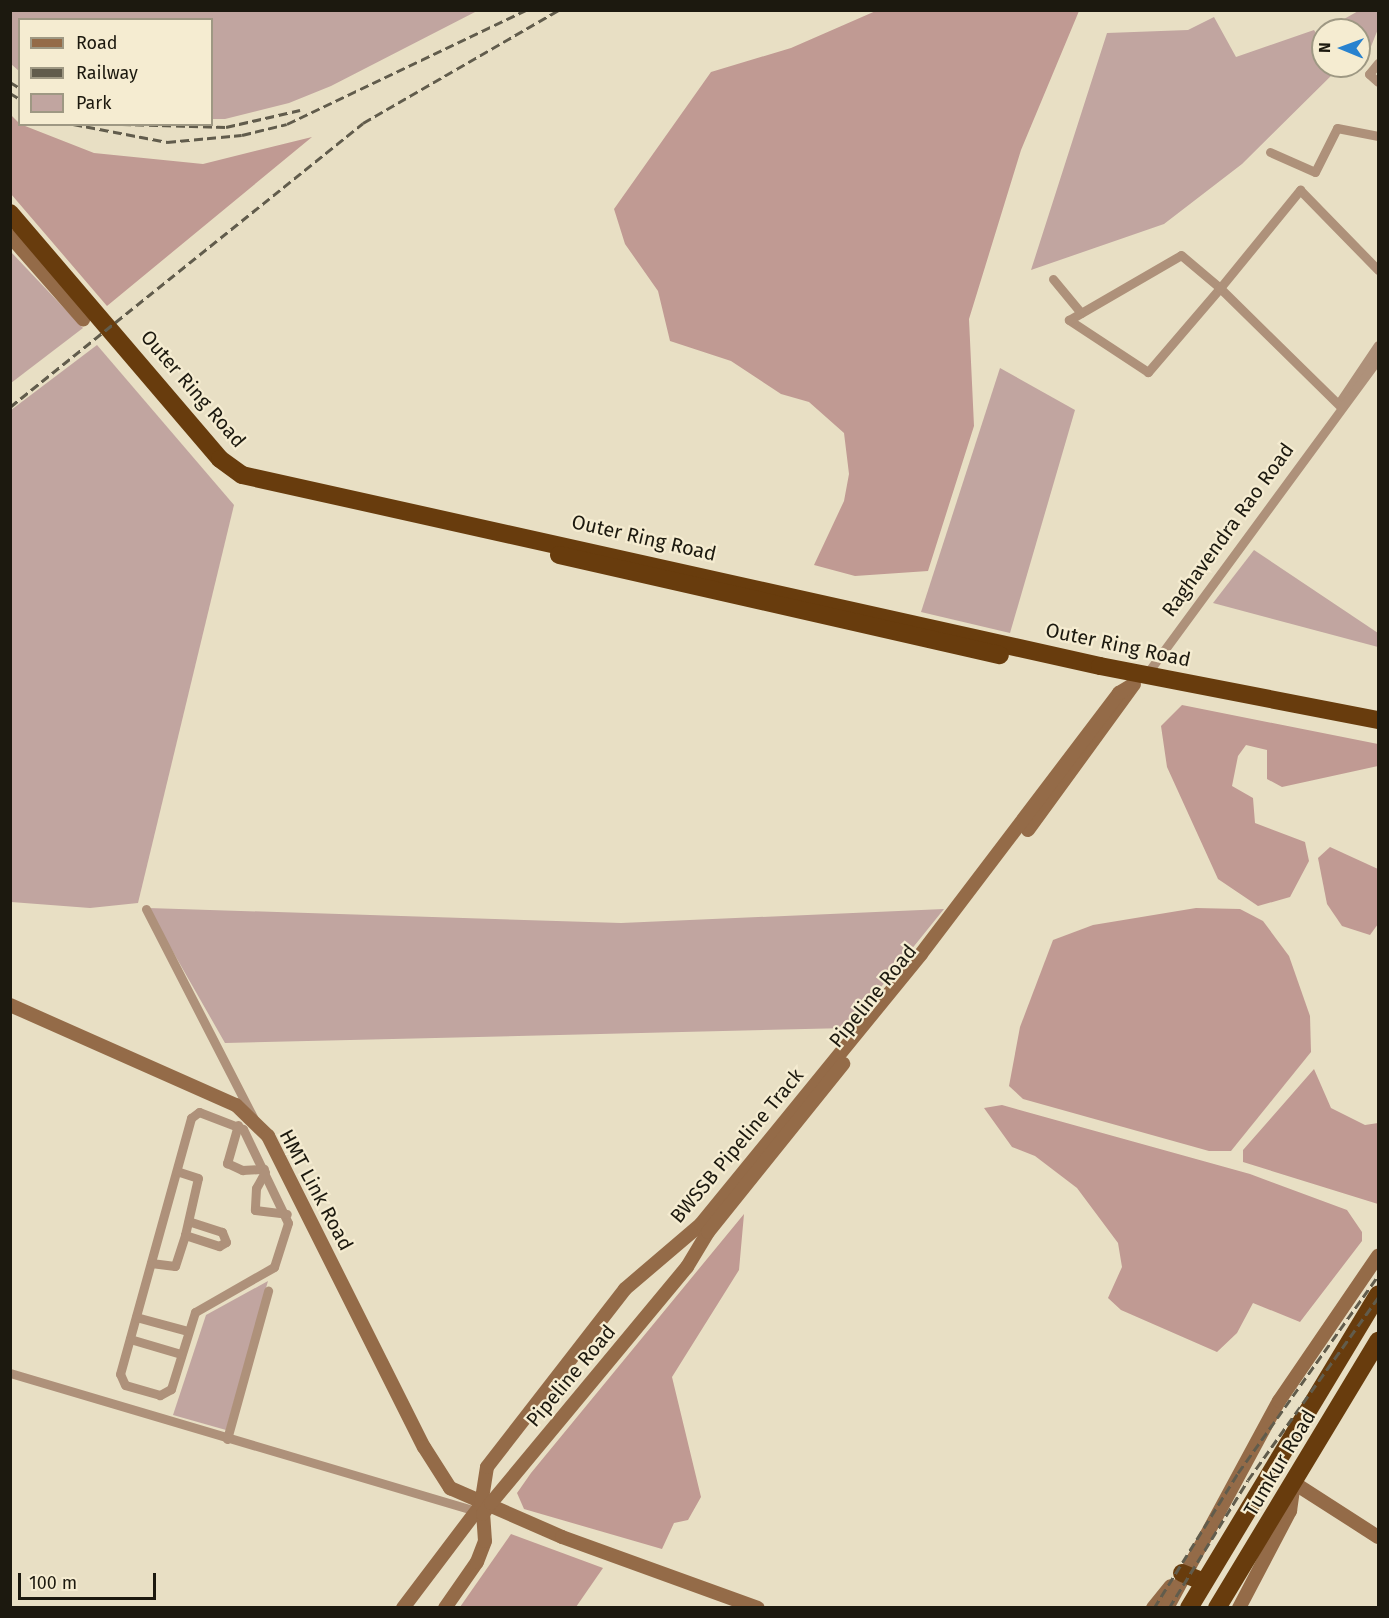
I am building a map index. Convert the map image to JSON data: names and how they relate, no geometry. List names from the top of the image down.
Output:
{
  "streets": {
    "highway": ["Outer Ring Road", "Tumkur Road"],
    "main road": ["Pipeline Road", "BWSSB Pipeline Track", "HMT Link Road"],
    "street": ["Raghavendra Rao Road"]
  },
  "crossings": [
    ["Outer Ring Road", "Raghavendra Rao Road"],
    ["Outer Ring Road", "Pipeline Road"],
    ["Raghavendra Rao Road", "Pipeline Road"],
    ["Pipeline Road", "BWSSB Pipeline Track"],
    ["Pipeline Road", "HMT Link Road"],
    ["BWSSB Pipeline Track", "HMT Link Road"]
  ],
  "legend": ["Road", "Railway", "Park"],
  "scale_bar": "100 m",
  "north": "left"
}
